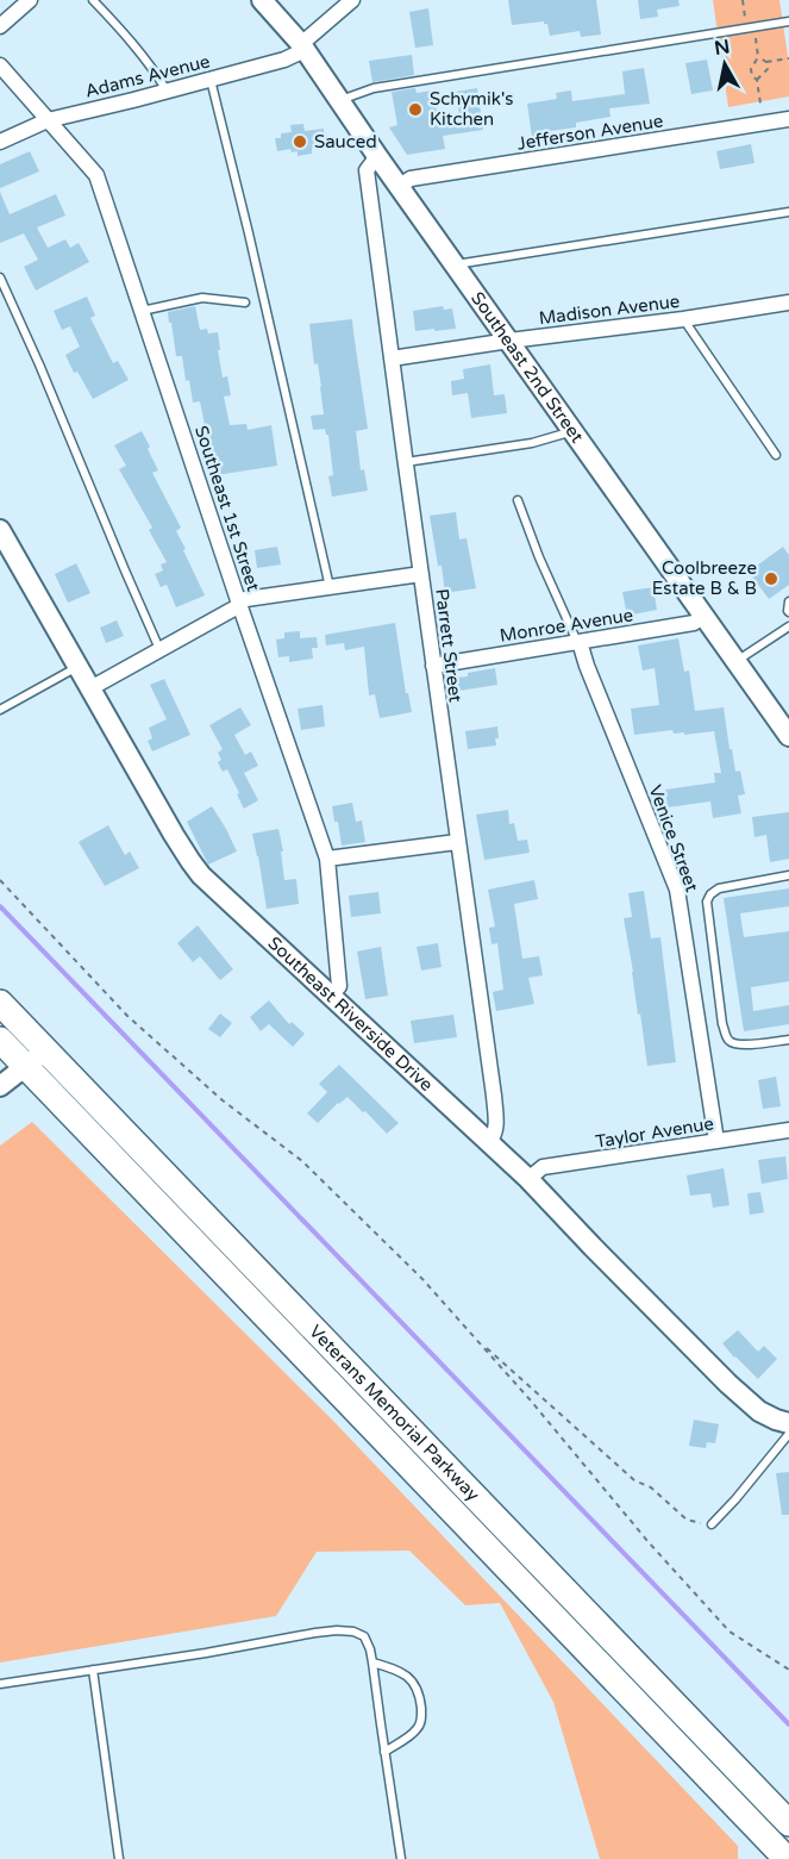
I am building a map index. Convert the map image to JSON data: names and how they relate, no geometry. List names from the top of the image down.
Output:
{
  "streets": {
    "highway": ["Veterans Memorial Parkway"],
    "street": [
      "Adams Avenue",
      "Jefferson Avenue",
      "Madison Avenue",
      "Southeast 2nd Street",
      "Southeast 1st Street",
      "Monroe Avenue",
      "Parrett Street",
      "Venice Street",
      "Southeast Riverside Drive",
      "Taylor Avenue"
    ]
  },
  "crossings": [
    ["Adams Avenue", "Southeast 2nd Street"],
    ["Adams Avenue", "Southeast 1st Street"],
    ["Jefferson Avenue", "Southeast 2nd Street"],
    ["Madison Avenue", "Southeast 2nd Street"],
    ["Madison Avenue", "Parrett Street"],
    ["Southeast 2nd Street", "Monroe Avenue"],
    ["Southeast 2nd Street", "Parrett Street"],
    ["Southeast 1st Street", "Southeast Riverside Drive"],
    ["Monroe Avenue", "Parrett Street"],
    ["Monroe Avenue", "Venice Street"],
    ["Parrett Street", "Southeast Riverside Drive"],
    ["Venice Street", "Taylor Avenue"],
    ["Southeast Riverside Drive", "Taylor Avenue"]
  ],
  "places": ["Schymik's Kitchen", "Sauced", "Coolbreeze Estate B & B"],
  "north": "top"
}
